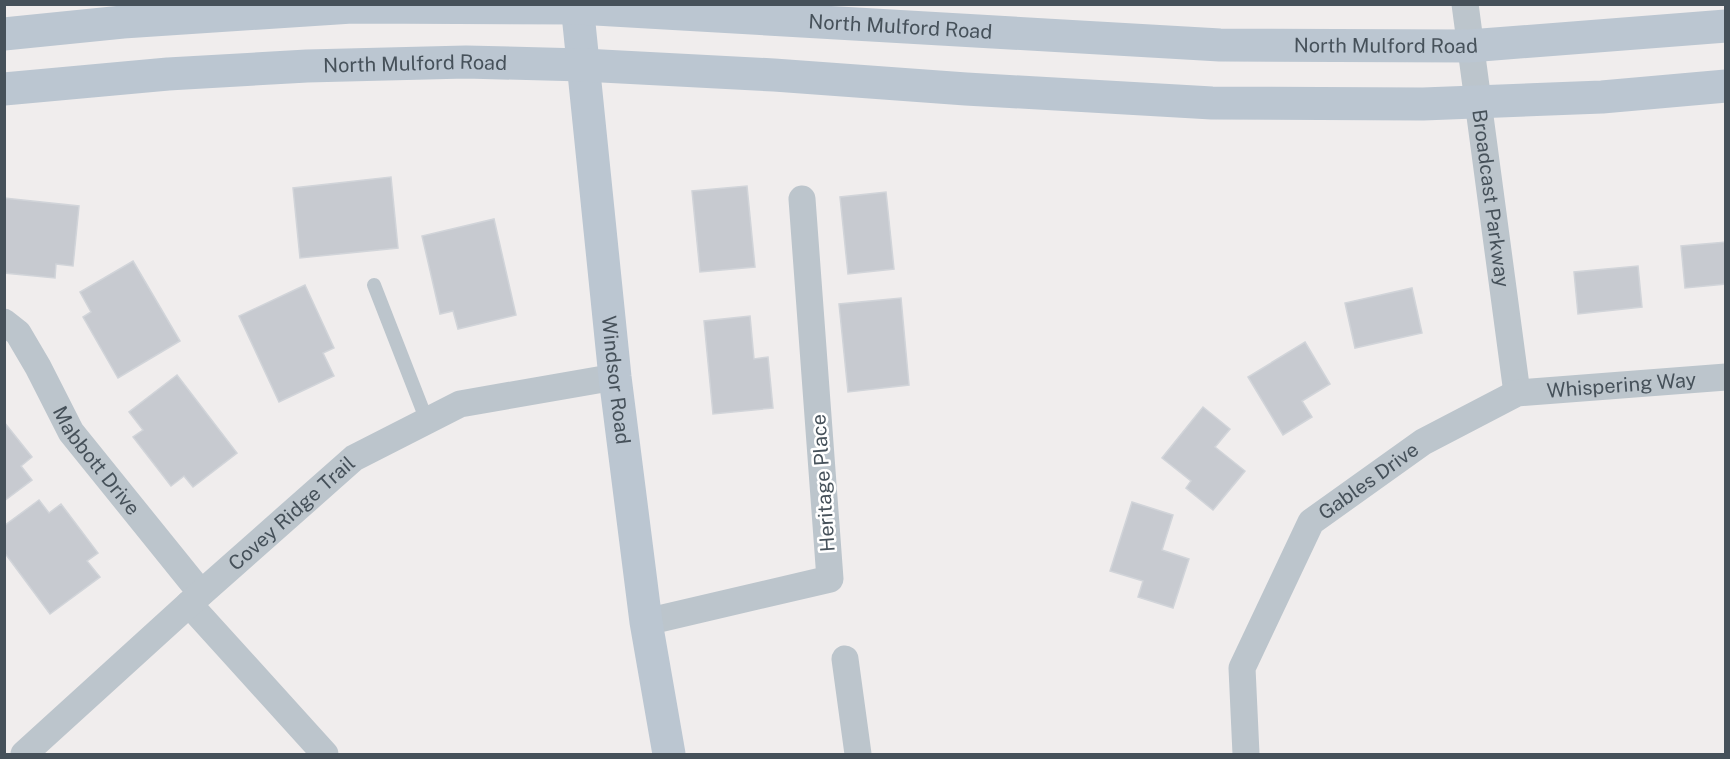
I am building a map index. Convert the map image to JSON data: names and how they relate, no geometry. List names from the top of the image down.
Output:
{
  "streets": {
    "street": [
      "North Mulford Road",
      "Broadcast Parkway",
      "Windsor Road",
      "Whispering Way",
      "Mabbott Drive",
      "Gables Drive",
      "Heritage Place",
      "Covey Ridge Trail"
    ]
  },
  "crossings": [
    ["North Mulford Road", "Broadcast Parkway"],
    ["North Mulford Road", "Windsor Road"],
    ["Broadcast Parkway", "Whispering Way"],
    ["Broadcast Parkway", "Gables Drive"],
    ["Windsor Road", "Heritage Place"],
    ["Windsor Road", "Covey Ridge Trail"],
    ["Whispering Way", "Gables Drive"],
    ["Mabbott Drive", "Covey Ridge Trail"]
  ]
}
